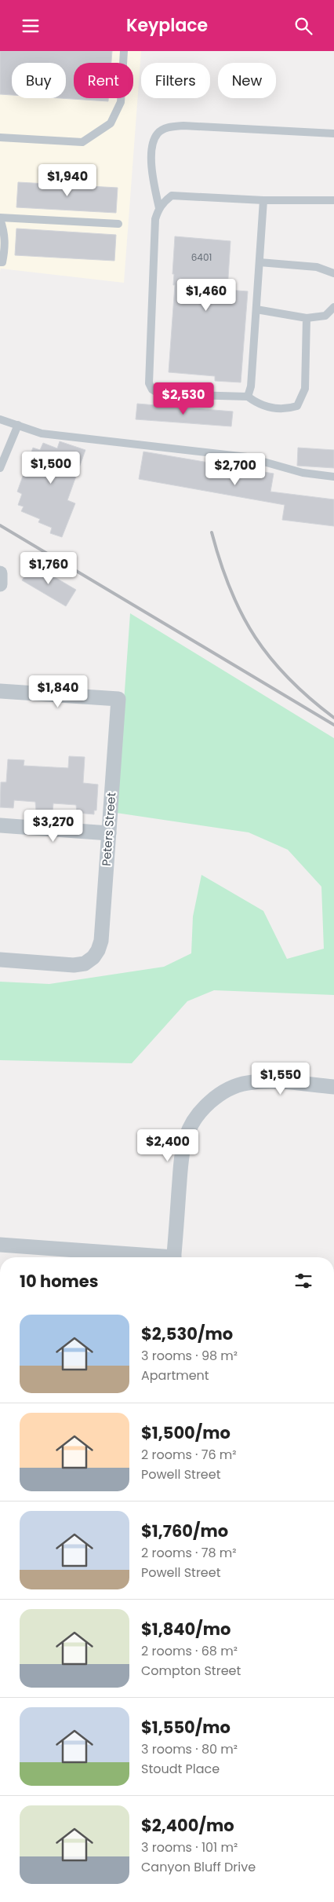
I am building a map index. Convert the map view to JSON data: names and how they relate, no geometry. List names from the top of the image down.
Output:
{
  "streets": {
    "street": ["Peters Street"]
  },
  "house_numbers": ["6401"],
  "page": {
    "header": "Keyplace",
    "chip": [
      "Buy",
      "Rent",
      "Filters",
      "New"
    ],
    "price": [
      "$1,940",
      "$1,460",
      "$2,530",
      "$1,500",
      "$2,700",
      "$1,760",
      "$1,840",
      "$3,270",
      "$1,550",
      "$2,400"
    ],
    "heading": "10 homes",
    "list": [
      {
        "name": "$2,530/mo",
        "note": "3 rooms · 98 m² · Apartment"
      },
      {
        "name": "$1,500/mo",
        "note": "2 rooms · 76 m² · Powell Street"
      },
      {
        "name": "$1,760/mo",
        "note": "2 rooms · 78 m² · Powell Street"
      },
      {
        "name": "$1,840/mo",
        "note": "2 rooms · 68 m² · Compton Street"
      },
      {
        "name": "$1,550/mo",
        "note": "3 rooms · 80 m² · Stoudt Place"
      },
      {
        "name": "$2,400/mo",
        "note": "3 rooms · 101 m² · Canyon Bluff Drive"
      }
    ]
  }
}
